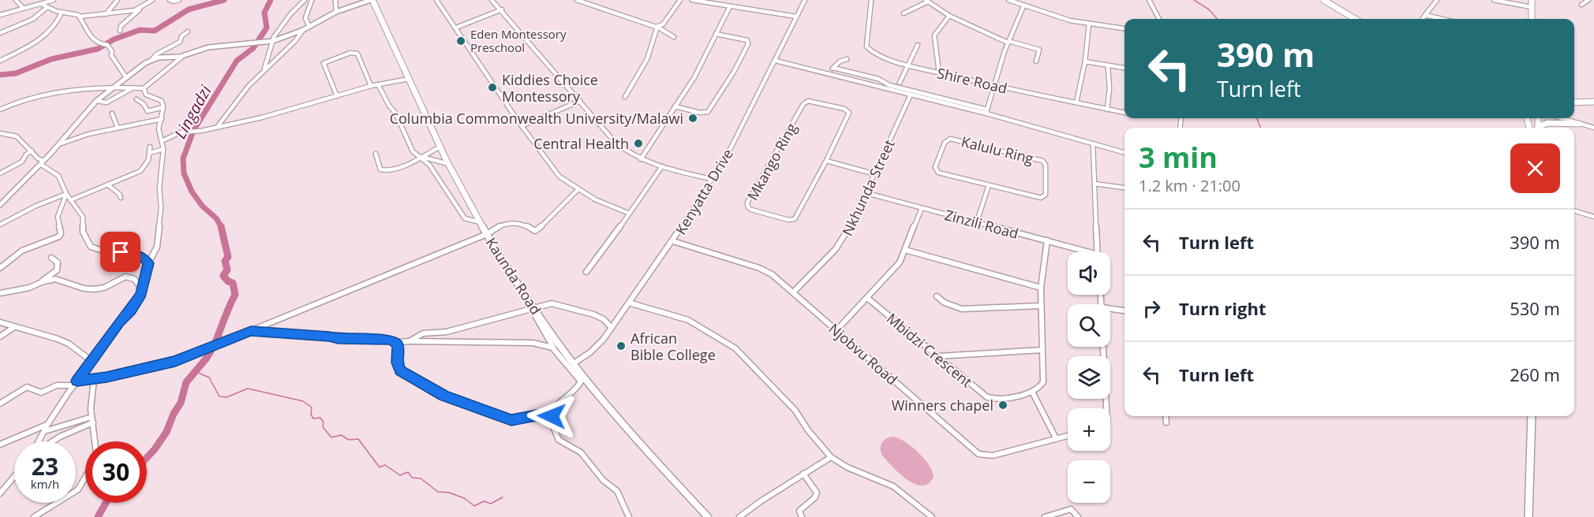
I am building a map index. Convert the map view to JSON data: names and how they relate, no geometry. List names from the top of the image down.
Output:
{
  "streets": {
    "main road": ["Kaunda Road"],
    "street": [
      "Shire Road",
      "Kalulu Ring",
      "Mkango Ring",
      "Nkhunda Street",
      "Kenyatta Drive",
      "Zinzili Road",
      "Mbidzi Crescent",
      "Njobvu Road"
    ]
  },
  "crossings": [
    ["Nkhunda Street", "Zinzili Road"],
    ["Nkhunda Street", "Njobvu Road"],
    ["Kenyatta Drive", "Kaunda Road"],
    ["Kenyatta Drive", "Njobvu Road"]
  ],
  "water": ["Lingadzi"],
  "places": [
    "Eden Montessory Preschool",
    "Kiddies Choice Montessory",
    "Columbia Commonwealth University/Malawi",
    "Central Health",
    "African Bible College",
    "Winners chapel"
  ],
  "page": {
    "turn": ["390 m", "Turn left"],
    "heading": ["3 min", "1.2 km · 21:00"],
    "list": [
      {
        "name": "Turn left",
        "value": "390 m"
      },
      {
        "name": "Turn right",
        "value": "530 m"
      },
      {
        "name": "Turn left",
        "value": "260 m"
      }
    ],
    "map_buttons": ["+", "−"],
    "speed": "23 km/h",
    "limit": "30"
  }
}
